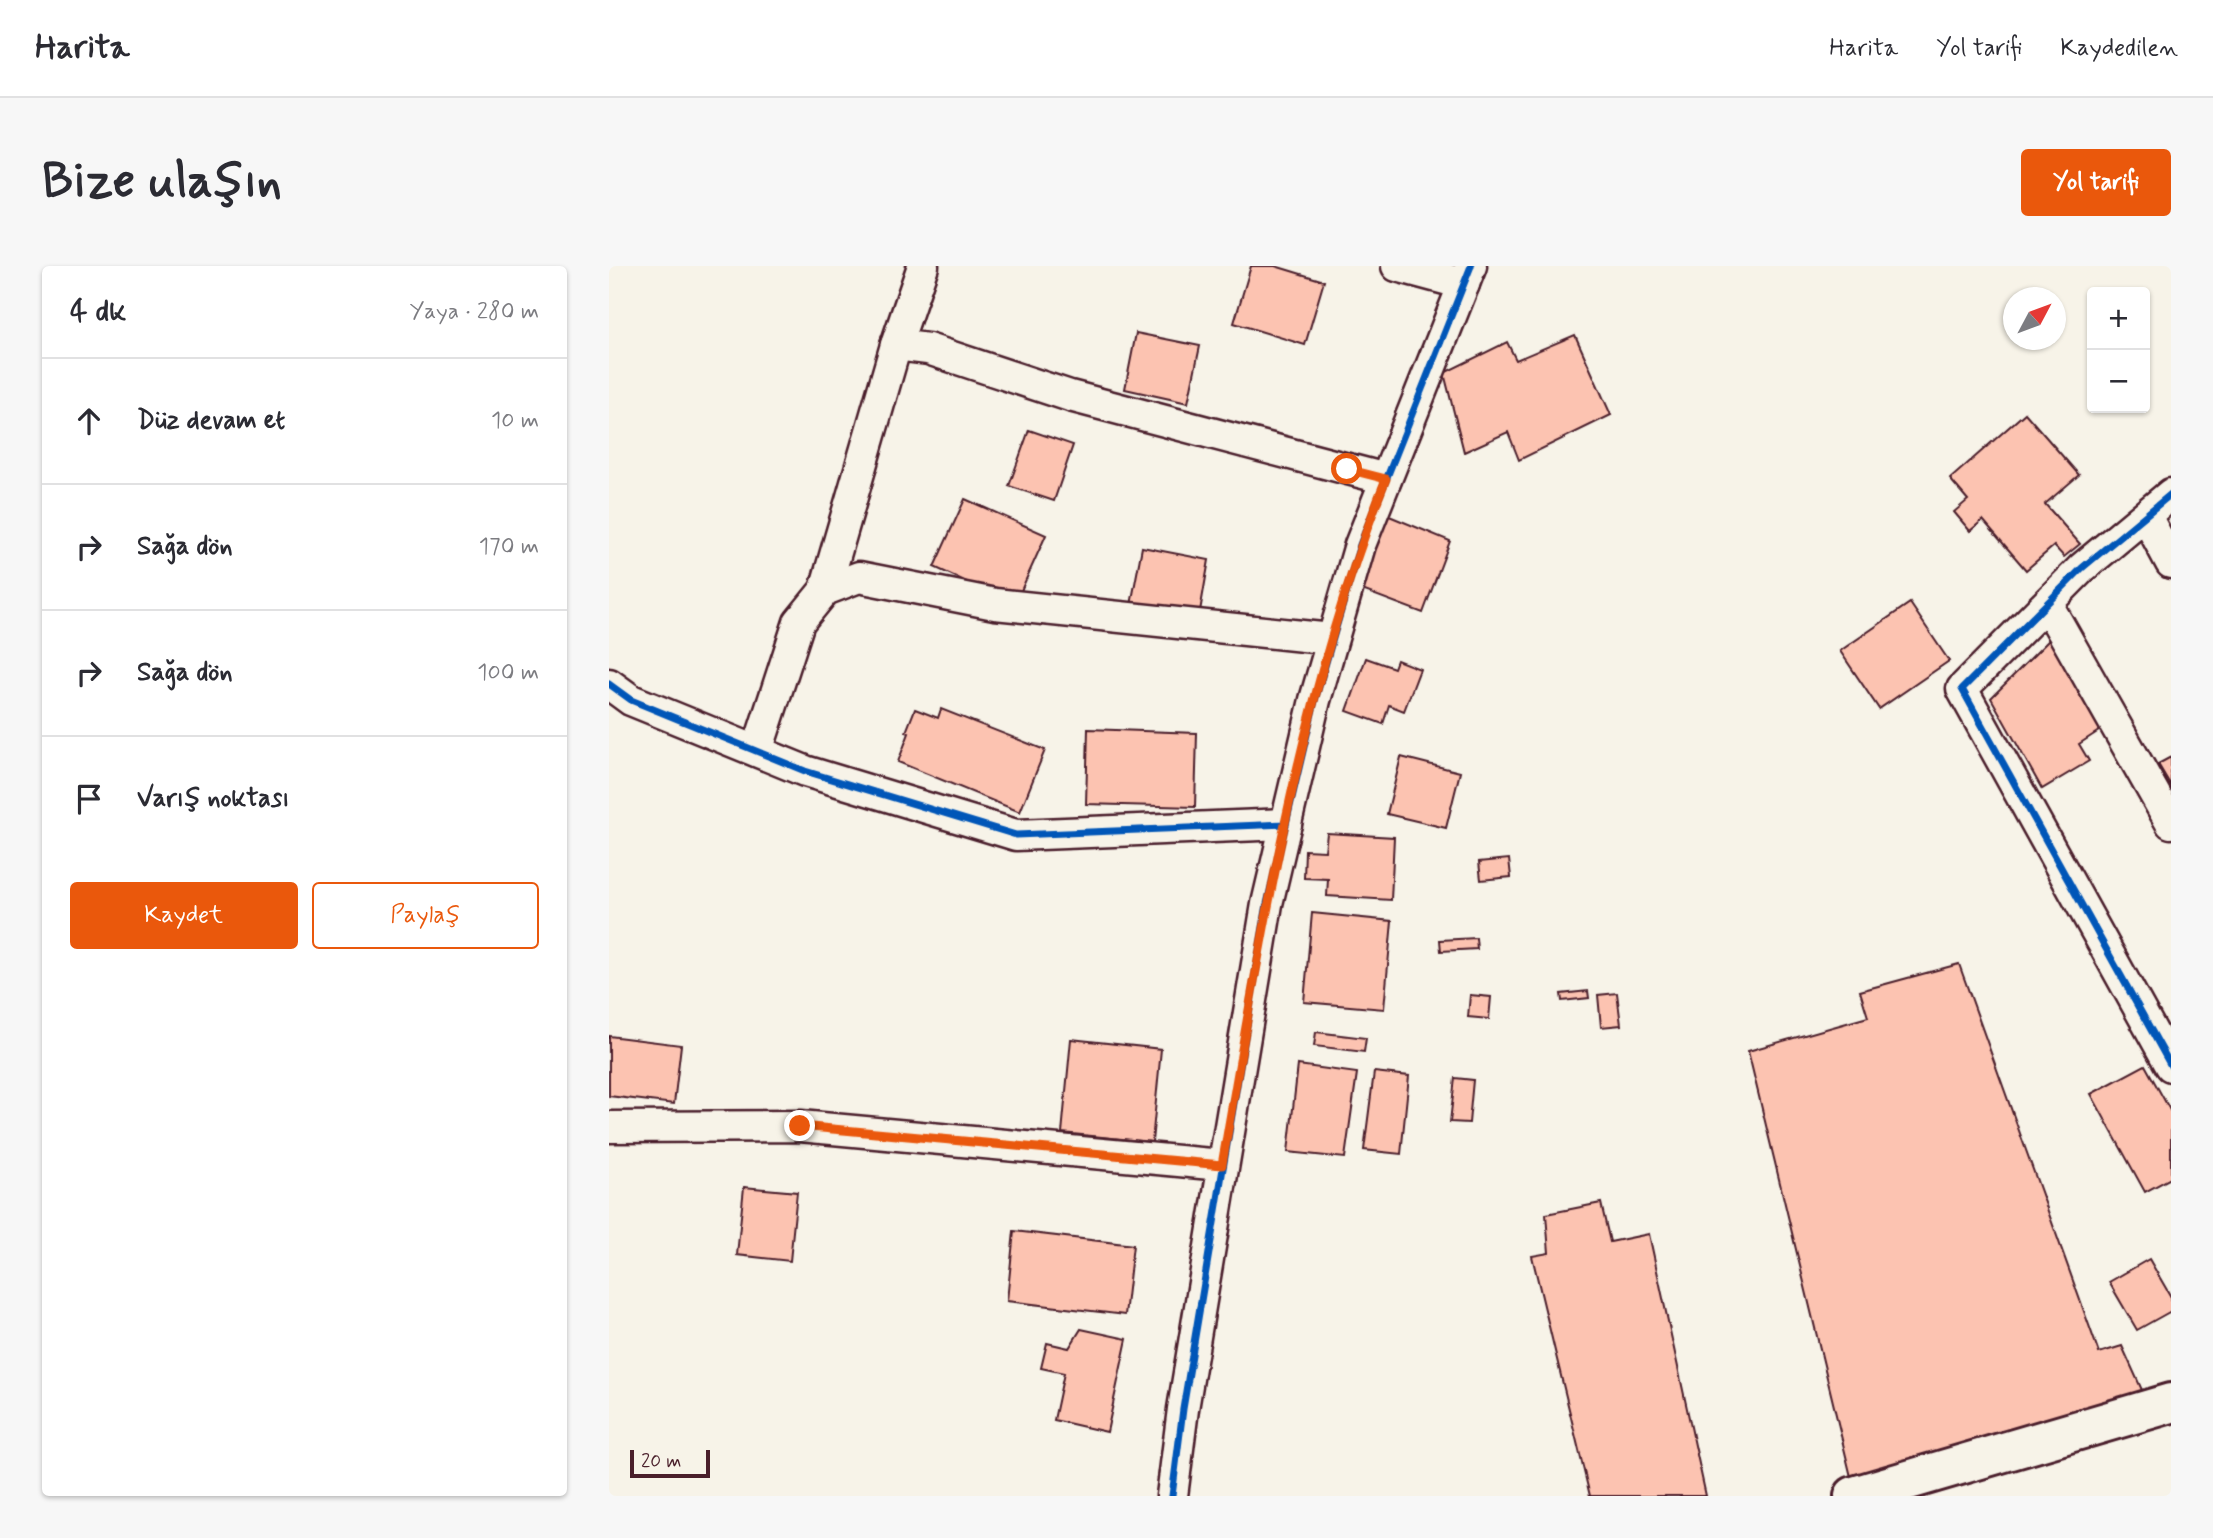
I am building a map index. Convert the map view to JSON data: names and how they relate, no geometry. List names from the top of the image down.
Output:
{
  "scale_bar": "20 m",
  "north": "top right",
  "page": {
    "header": "Harita",
    "nav": ["Harita", "Yol tarifi", "Kaydedilen"],
    "buttons": [
      "Yol tarifi",
      ["Kaydet", "Paylaş"]
    ],
    "title": "Bize ulaşın",
    "heading": ["4 dk", "Yaya · 280 m"],
    "map_buttons": ["+", "−"],
    "list": [
      ["Düz devam et", "10 m"],
      ["Sağa dön", "170 m"],
      ["Sağa dön", "100 m"],
      "Varış noktası"
    ],
    "scale": "20 m"
  }
}
